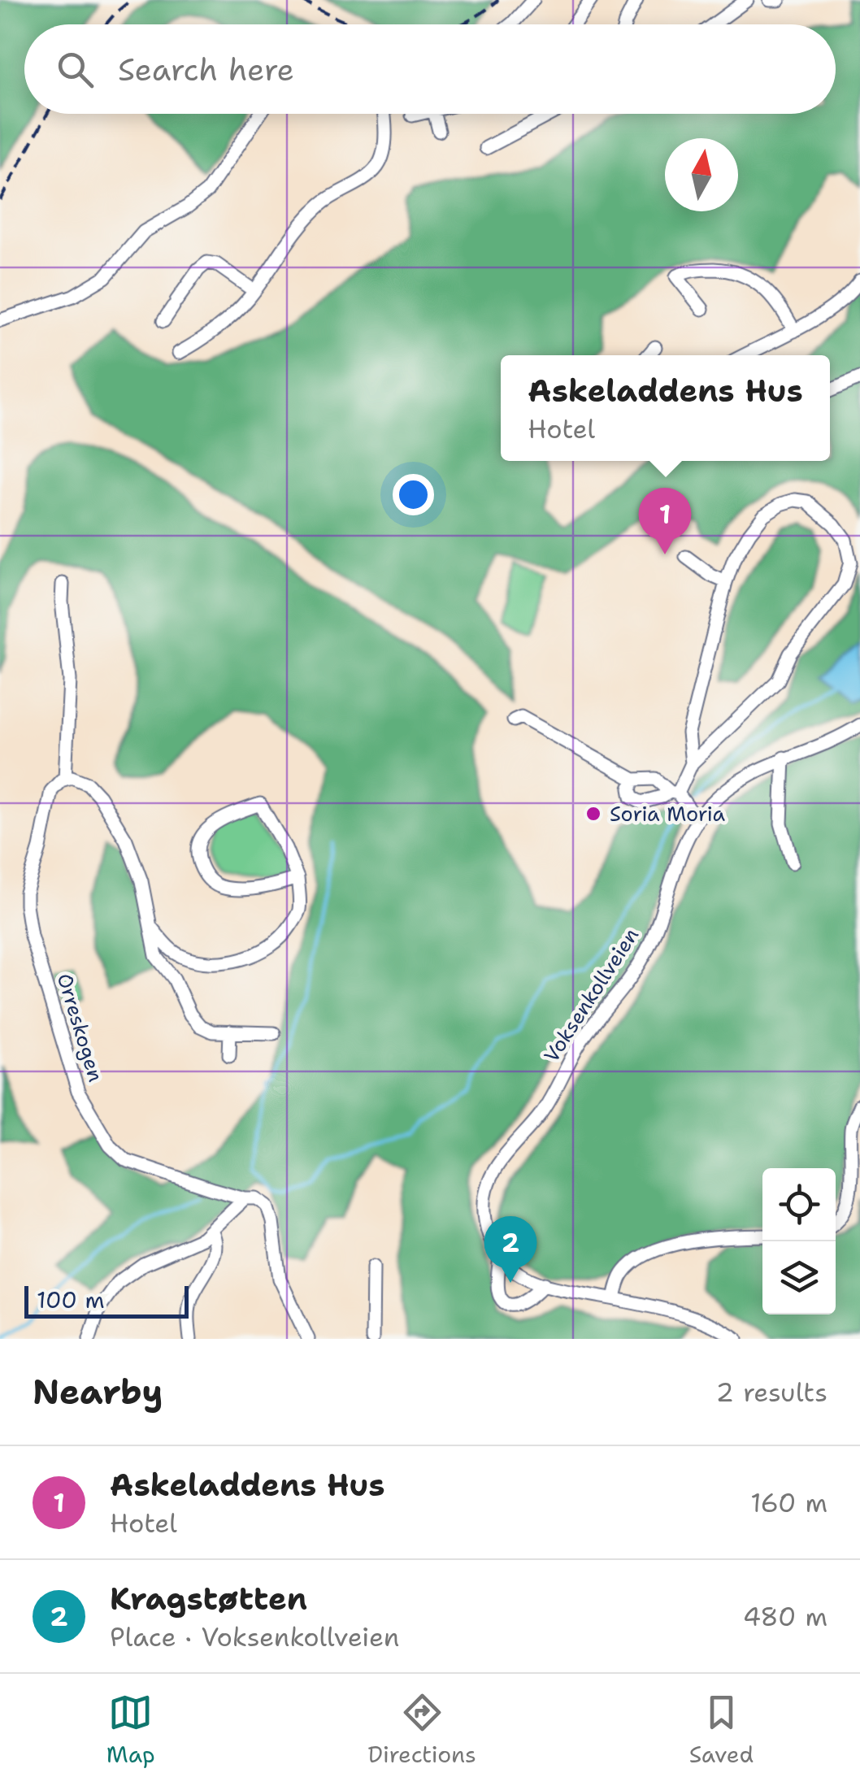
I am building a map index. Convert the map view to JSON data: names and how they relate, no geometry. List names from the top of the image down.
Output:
{
  "streets": {
    "street": ["Voksenkollveien", "Orreskogen"]
  },
  "places": ["Soria Moria"],
  "scale_bar": "100 m",
  "north": "top",
  "page": {
    "search": "Search here",
    "popup": ["Askeladdens Hus", "Hotel"],
    "pins": ["1", "2"],
    "scale": "100 m",
    "heading": ["Nearby", "2 results"],
    "list": [
      {
        "mark": "1",
        "name": "Askeladdens Hus",
        "note": "Hotel",
        "value": "160 m"
      },
      {
        "mark": "2",
        "name": "Kragstøtten",
        "note": "Place · Voksenkollveien",
        "value": "480 m"
      }
    ],
    "nav": ["Map", "Directions", "Saved"]
  }
}
